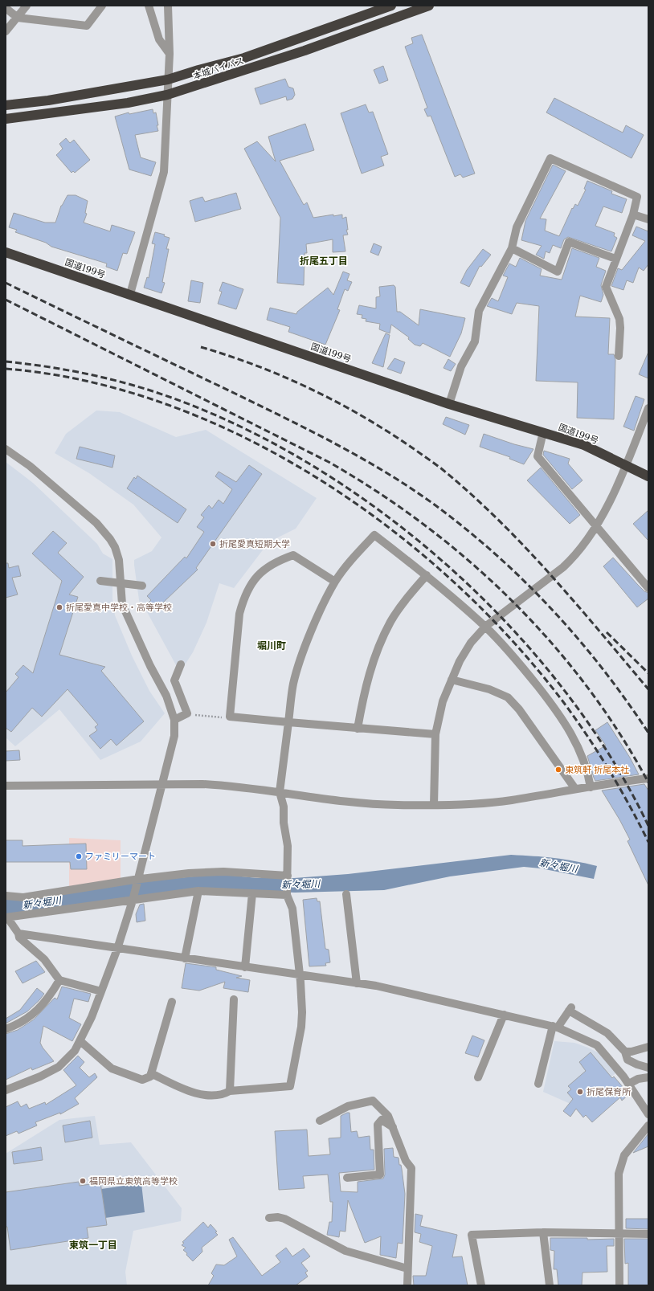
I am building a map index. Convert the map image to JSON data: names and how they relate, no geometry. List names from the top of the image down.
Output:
{
  "streets": {
    "highway": ["本城バイパス", "国道199号"]
  },
  "districts": ["折尾五丁目", "堀川町", "東筑一丁目"],
  "water": ["新々堀川"],
  "places": [
    "折尾愛真短期大学",
    "折尾愛真中学校・高等学校",
    "東筑軒 折尾本社",
    "ファミリーマート",
    "折尾保育所",
    "福岡県立東筑高等学校"
  ]
}
